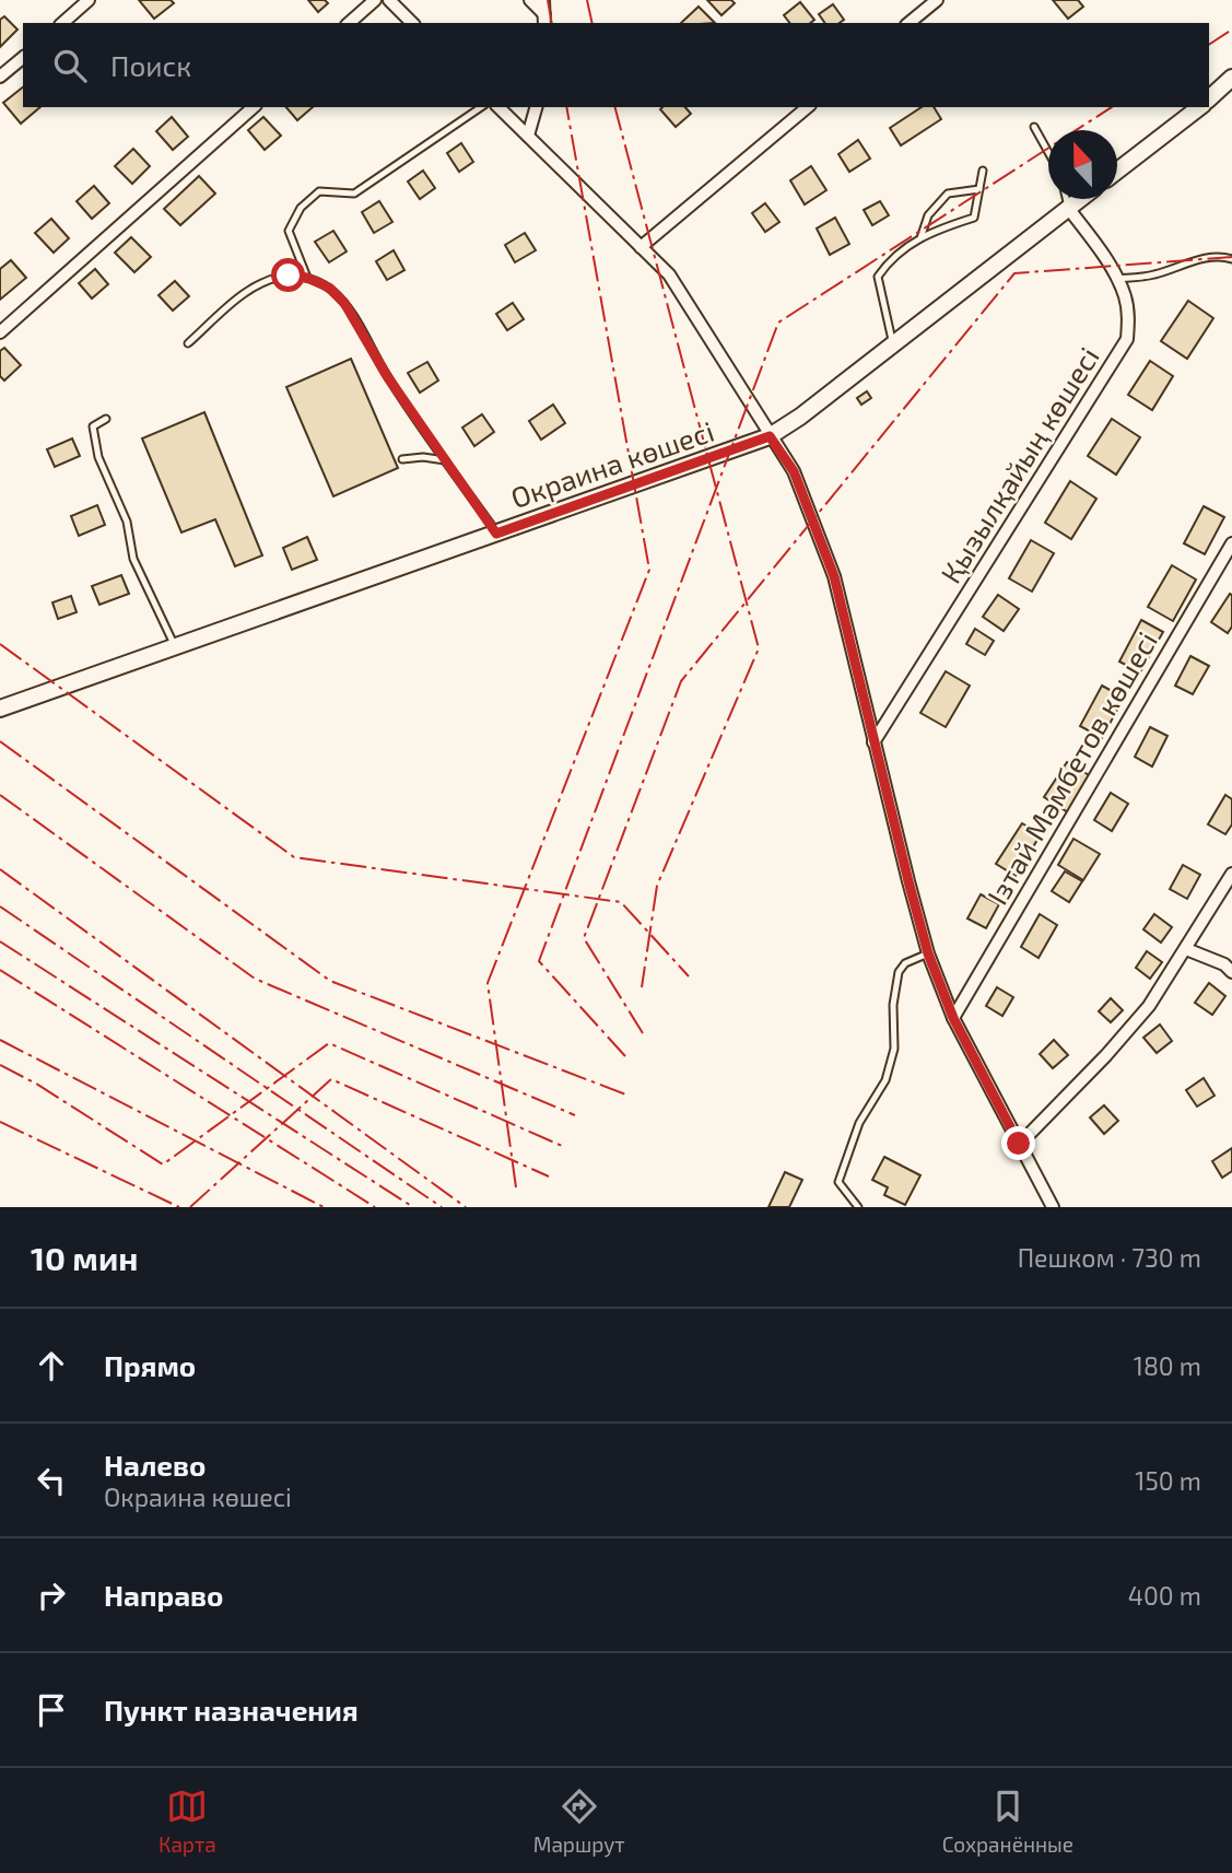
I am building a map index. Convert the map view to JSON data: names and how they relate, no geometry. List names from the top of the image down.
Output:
{
  "streets": {
    "street": ["Окраина көшесі", "Қызылқайың көшесі", "Ізтай Мәмбетов көшесі"]
  },
  "crossings": [
    ["Окраина көшесі", "Қызылқайың көшесі"]
  ],
  "north": "top",
  "page": {
    "search": "Поиск",
    "heading": ["10 мин", "Пешком · 730 m"],
    "list": [
      ["Прямо", "180 m"],
      ["Налево", "Окраина көшесі", "150 m"],
      ["Направо", "400 m"],
      "Пункт назначения"
    ],
    "nav": ["Карта", "Маршрут", "Сохранённые"]
  }
}
